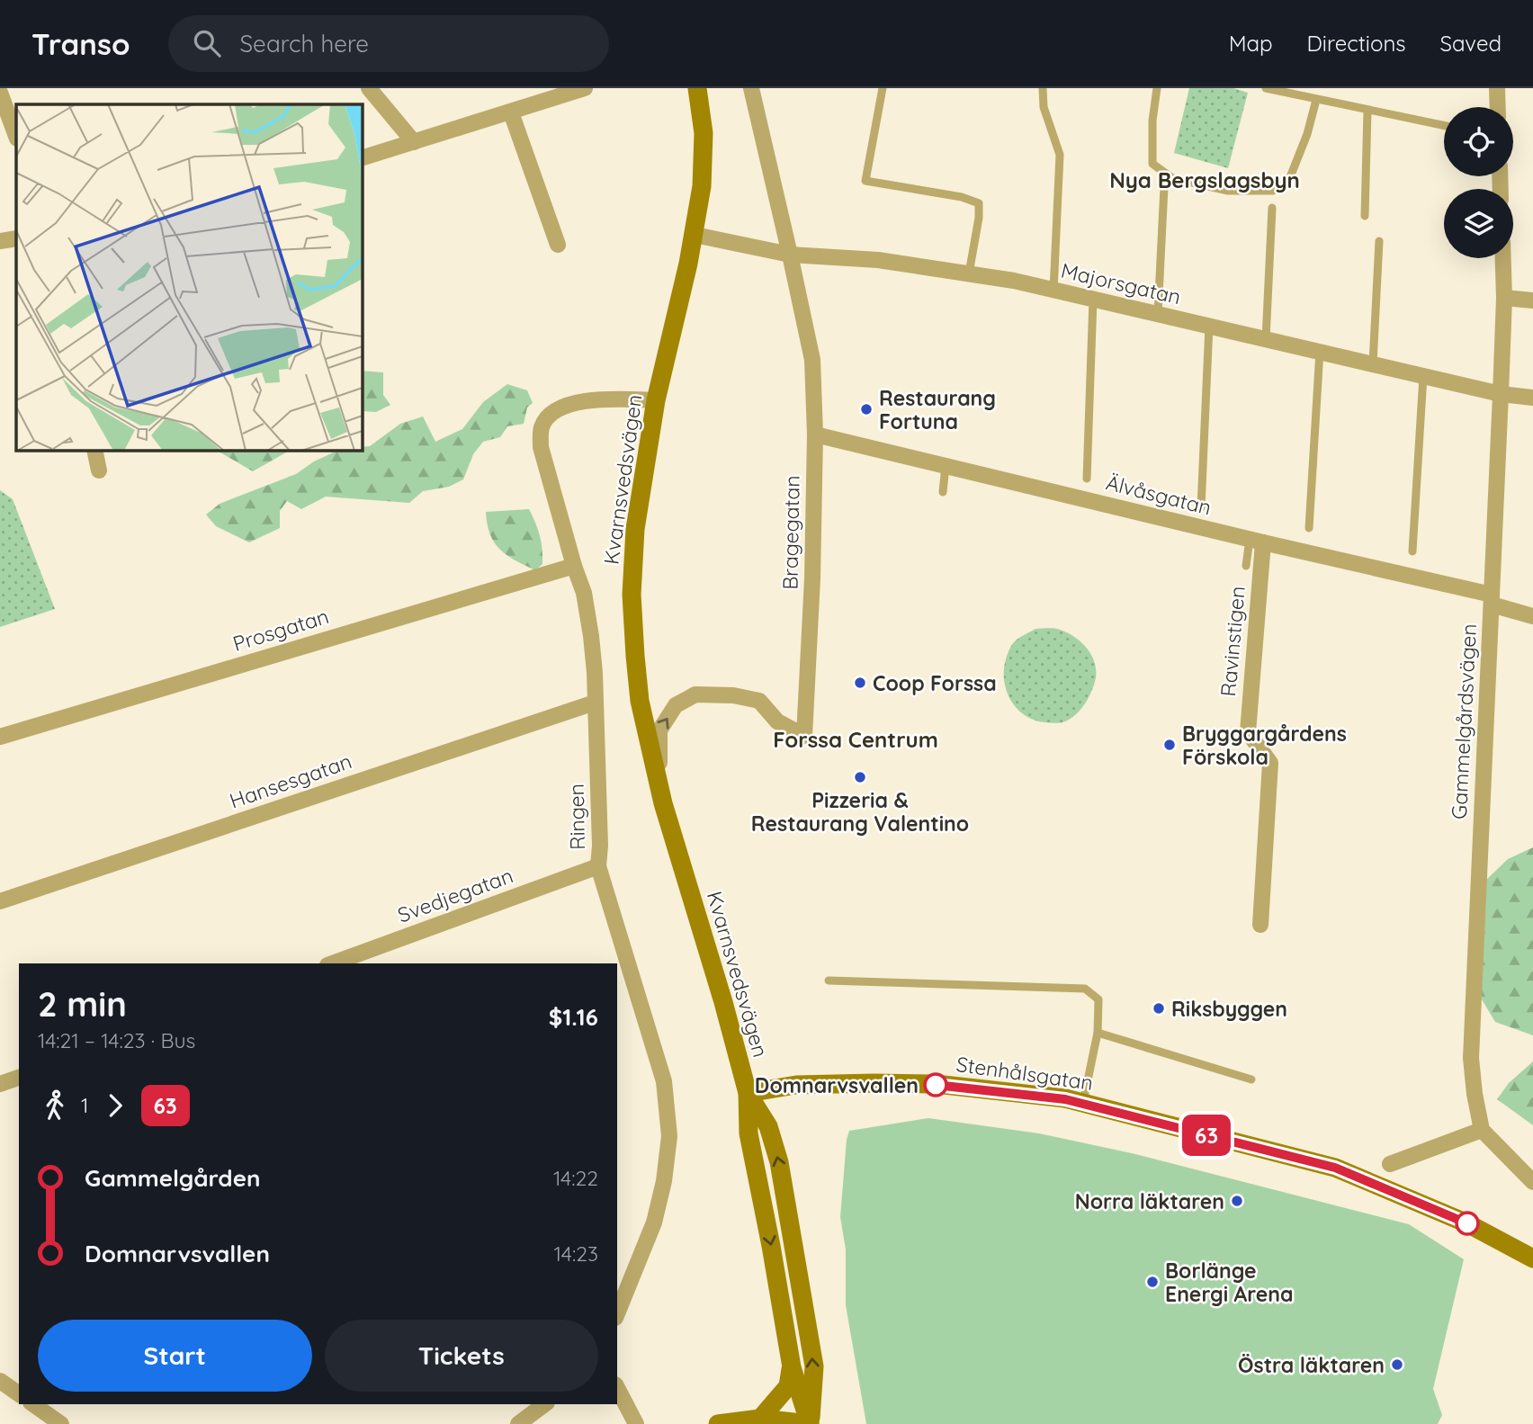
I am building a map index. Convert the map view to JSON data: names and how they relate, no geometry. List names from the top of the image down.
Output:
{
  "streets": {
    "street": [
      "Majorsgatan",
      "Kvarnsvedsvägen",
      "Älvåsgatan",
      "Bragegatan",
      "Prosgatan",
      "Ravinstigen",
      "Gammelgårdsvägen",
      "Hansesgatan",
      "Ringen",
      "Svedjegatan",
      "Stenhålsgatan"
    ]
  },
  "crossings": [
    ["Majorsgatan", "Kvarnsvedsvägen"],
    ["Majorsgatan", "Bragegatan"],
    ["Majorsgatan", "Gammelgårdsvägen"],
    ["Kvarnsvedsvägen", "Bragegatan"],
    ["Kvarnsvedsvägen", "Ringen"],
    ["Kvarnsvedsvägen", "Stenhålsgatan"],
    ["Älvåsgatan", "Bragegatan"],
    ["Älvåsgatan", "Ravinstigen"],
    ["Älvåsgatan", "Gammelgårdsvägen"],
    ["Prosgatan", "Ringen"],
    ["Hansesgatan", "Ringen"],
    ["Ringen", "Svedjegatan"]
  ],
  "districts": ["Nya Bergslagsbyn", "Forssa Centrum"],
  "places": [
    "Restaurang Fortuna",
    "Coop Forssa",
    "Bryggargårdens Förskola",
    "Pizzeria & Restaurang Valentino",
    "Riksbyggen",
    "Domnarvsvallen",
    "Norra läktaren",
    "Borlänge Energi Arena",
    "Östra läktaren"
  ],
  "lines": ["bus line 63"],
  "page": {
    "header": "Transo",
    "search": "Search here",
    "nav": ["Map", "Directions", "Saved"],
    "on_map": "63",
    "heading": ["2 min", "14:21 – 14:23 · Bus", "$1.16"],
    "legs": ["1", "63"],
    "list": [
      {
        "name": "Gammelgården",
        "value": "14:22"
      },
      {
        "name": "Domnarvsvallen",
        "value": "14:23"
      }
    ],
    "buttons": ["Start", "Tickets"]
  }
}
